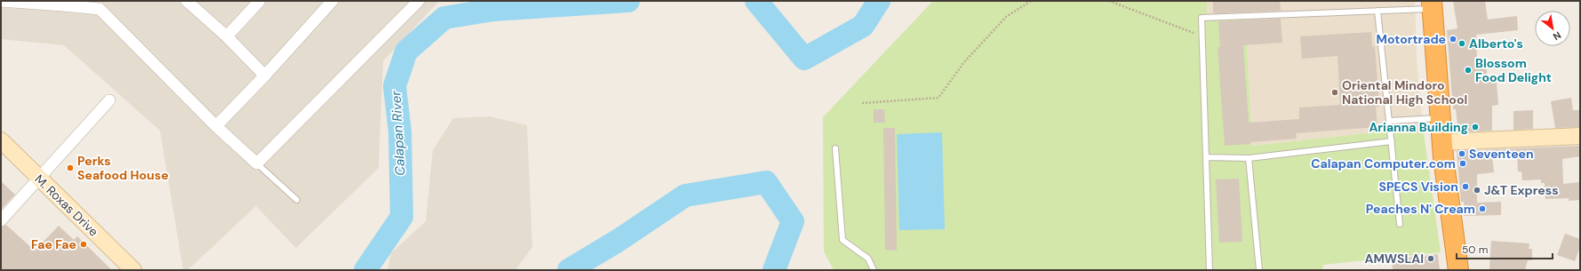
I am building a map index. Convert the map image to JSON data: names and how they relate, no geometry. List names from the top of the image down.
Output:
{
  "streets": {
    "main road": ["M. Roxas Drive"]
  },
  "water": ["Calapan River"],
  "places": [
    "Motortrade",
    "Alberto's",
    "Blossom Food Delight",
    "Oriental Mindoro National High School",
    "Arianna Building",
    "Seventeen",
    "Calapan Computer.com",
    "Perks Seafood House",
    "SPECS Vision",
    "J&T Express",
    "Peaches N' Cream",
    "Fae Fae",
    "AMWSLAI"
  ],
  "scale_bar": "50 m",
  "north": "bottom right"
}
